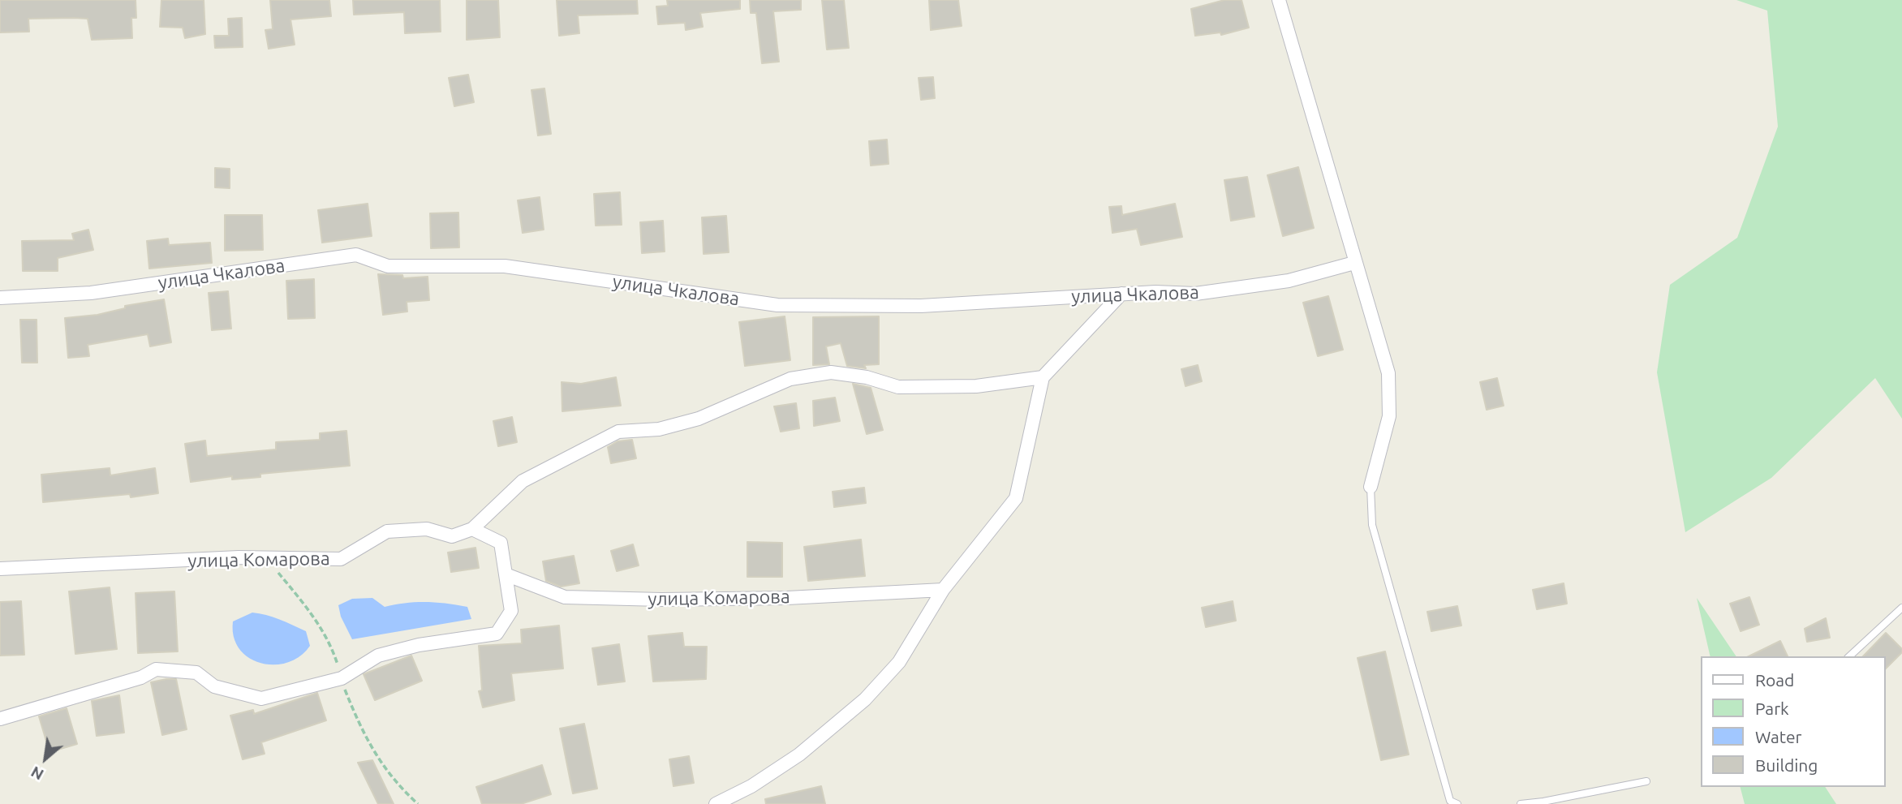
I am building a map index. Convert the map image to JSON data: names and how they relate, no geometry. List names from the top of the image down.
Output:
{
  "streets": {
    "street": ["улица Чкалова", "улица Комарова"]
  },
  "legend": [
    "Road",
    "Park",
    "Water",
    "Building"
  ],
  "north": "bottom left"
}
